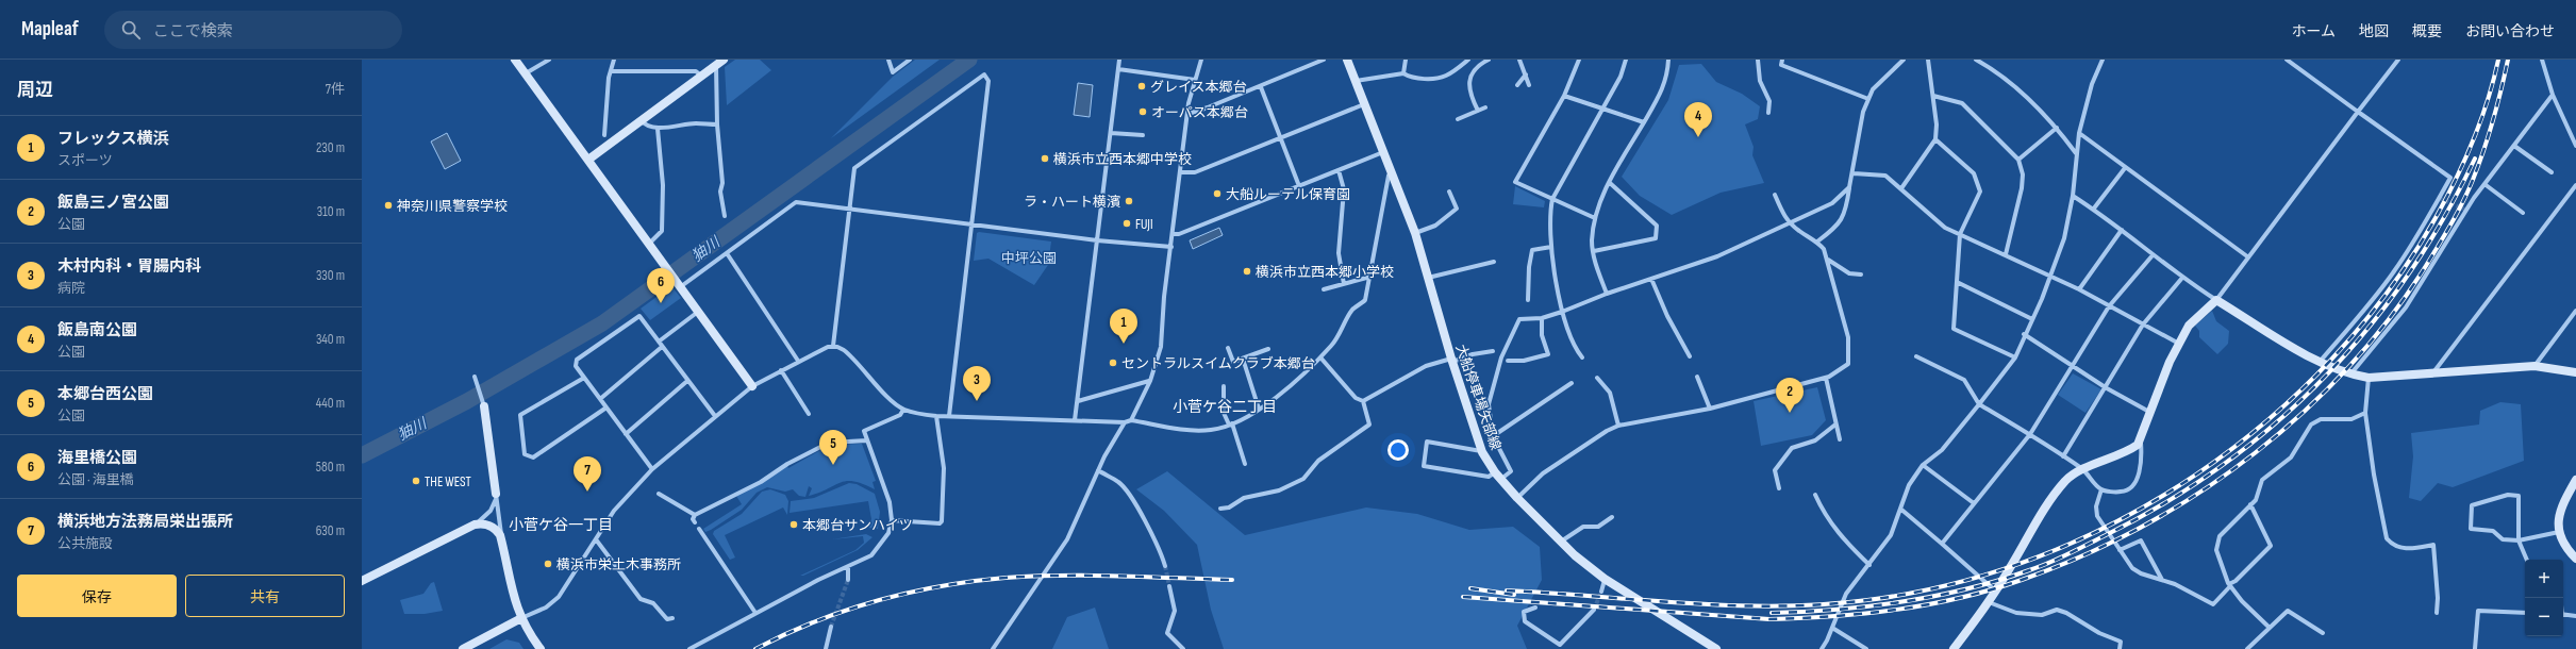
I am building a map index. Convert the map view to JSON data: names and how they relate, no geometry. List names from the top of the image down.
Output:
{
  "streets": {
    "street": ["大船停車場矢部線"]
  },
  "districts": ["小菅ケ谷二丁目", "小菅ケ谷一丁目"],
  "water": ["㹨川"],
  "parks": ["中坪公園"],
  "places": [
    "グレイス本郷台",
    "オーパス本郷台",
    "横浜市立西本郷中学校",
    "大船ルーテル保育園",
    "ラ・ハート横濱",
    "神奈川県警察学校",
    "FUJI",
    "横浜市立西本郷小学校",
    "セントラルスイムクラブ本郷台",
    "THE WEST",
    "本郷台サンハイツ",
    "横浜市栄土木事務所"
  ],
  "page": {
    "header": "Mapleaf",
    "search": "ここで検索",
    "nav": [
      "ホーム",
      "地図",
      "概要",
      "お問い合わせ"
    ],
    "heading": ["周辺", "7件"],
    "pins": [
      "4",
      "6",
      "1",
      "3",
      "2",
      "5",
      "7"
    ],
    "list": [
      {
        "mark": "1",
        "name": "フレックス横浜",
        "note": "スポーツ",
        "value": "230 m"
      },
      {
        "mark": "2",
        "name": "飯島三ノ宮公園",
        "note": "公園",
        "value": "310 m"
      },
      {
        "mark": "3",
        "name": "木村内科・胃腸内科",
        "note": "病院",
        "value": "330 m"
      },
      {
        "mark": "4",
        "name": "飯島南公園",
        "note": "公園",
        "value": "340 m"
      },
      {
        "mark": "5",
        "name": "本郷台西公園",
        "note": "公園",
        "value": "440 m"
      },
      {
        "mark": "6",
        "name": "海里橋公園",
        "note": "公園 · 海里橋",
        "value": "580 m"
      },
      {
        "mark": "7",
        "name": "横浜地方法務局栄出張所",
        "note": "公共施設",
        "value": "630 m"
      }
    ],
    "map_buttons": ["+", "−"],
    "buttons": ["保存", "共有"]
  }
}
